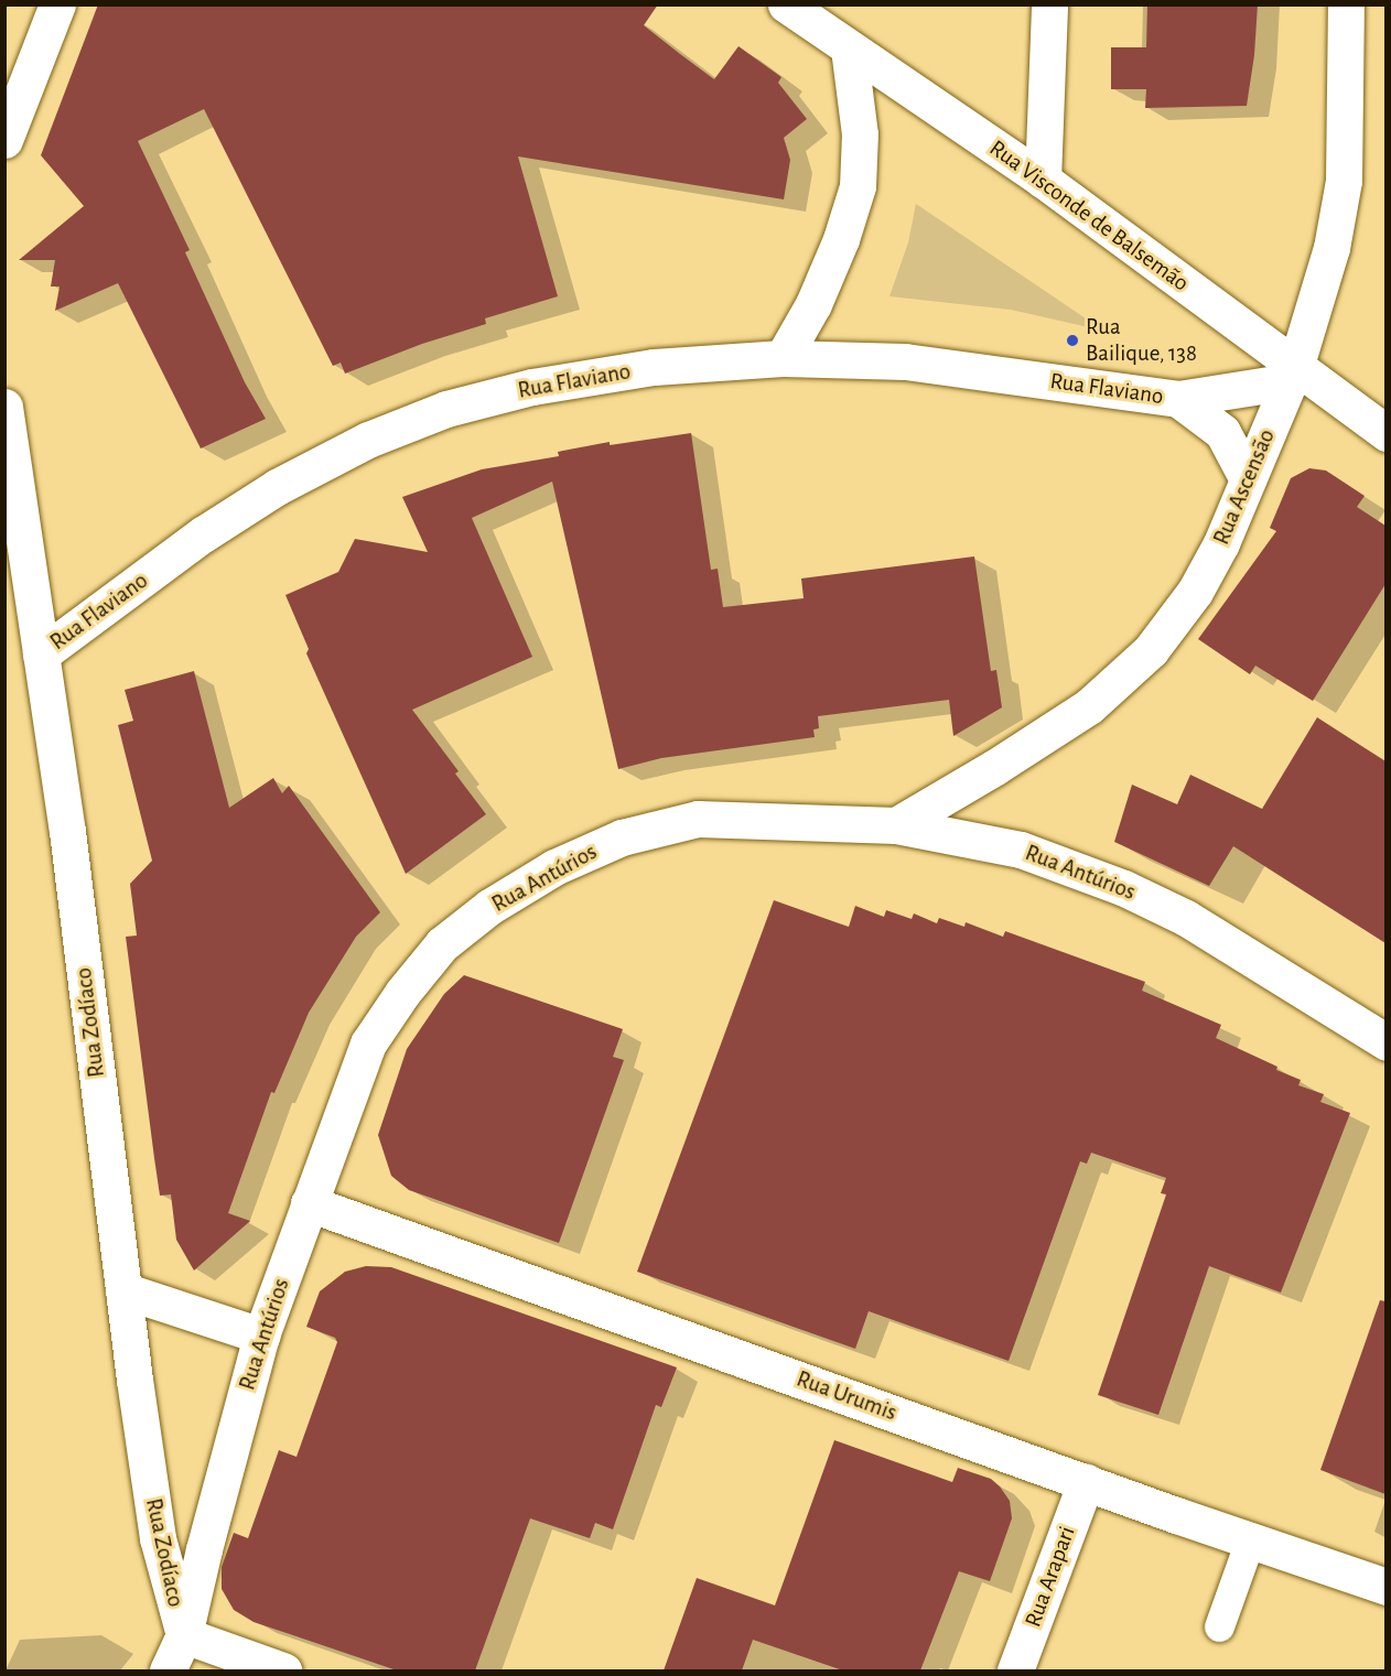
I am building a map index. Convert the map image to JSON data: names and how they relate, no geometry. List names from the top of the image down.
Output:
{
  "streets": {
    "street": [
      "Rua Visconde de Balsemão",
      "Rua Flaviano",
      "Rua Ascensão",
      "Rua Antúrios",
      "Rua Zodíaco",
      "Rua Urumis",
      "Rua Arapari"
    ]
  },
  "crossings": [
    ["Rua Visconde de Balsemão", "Rua Flaviano"],
    ["Rua Visconde de Balsemão", "Rua Ascensão"],
    ["Rua Flaviano", "Rua Ascensão"],
    ["Rua Flaviano", "Rua Zodíaco"],
    ["Rua Ascensão", "Rua Antúrios"],
    ["Rua Antúrios", "Rua Zodíaco"],
    ["Rua Antúrios", "Rua Urumis"],
    ["Rua Urumis", "Rua Arapari"]
  ],
  "places": ["Rua Bailique, 138"]
}
